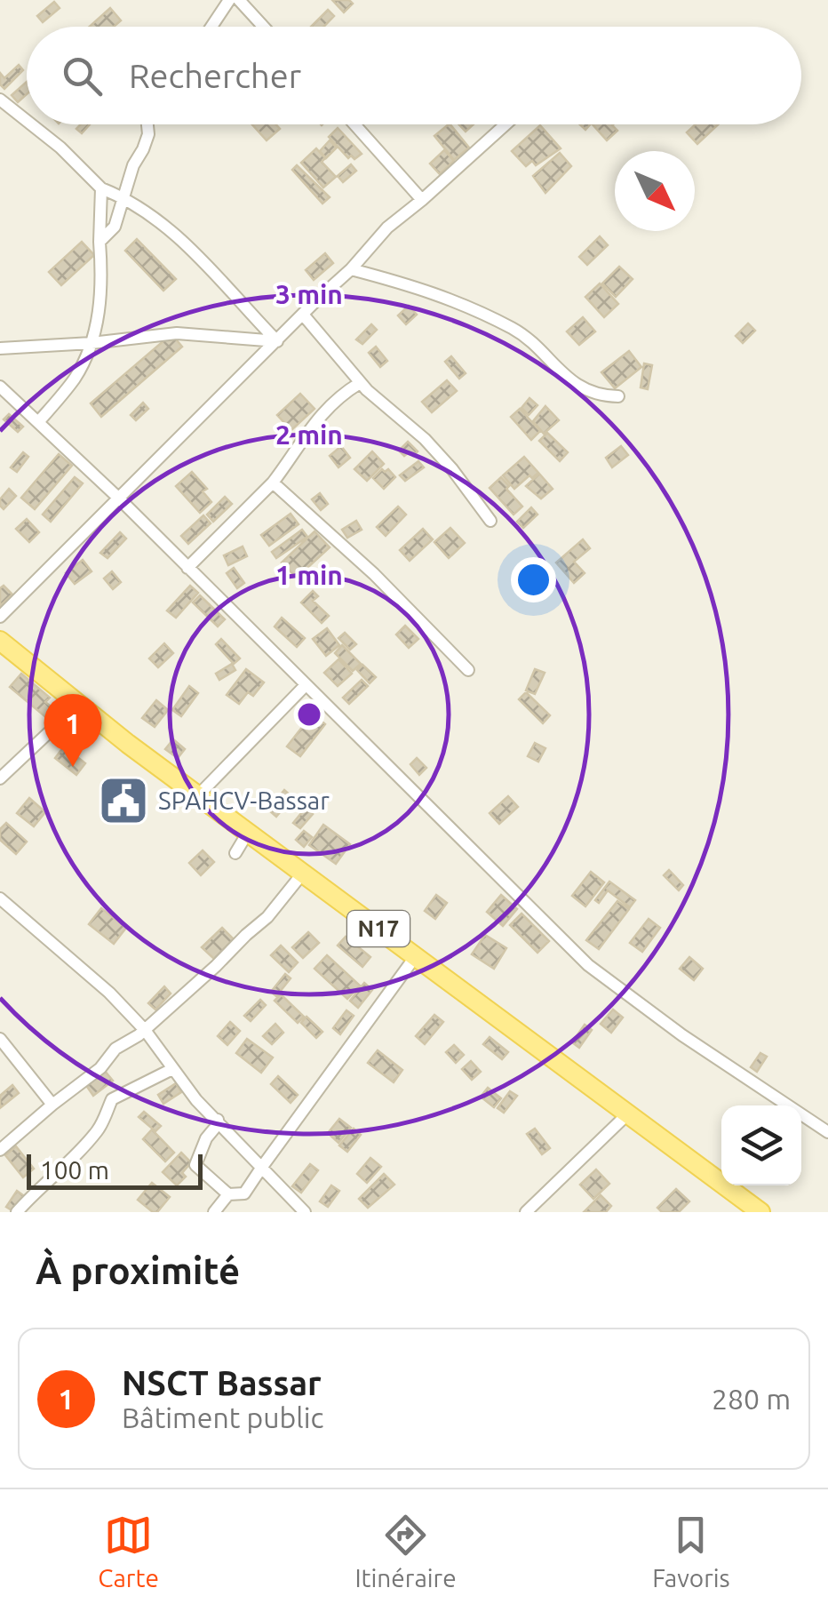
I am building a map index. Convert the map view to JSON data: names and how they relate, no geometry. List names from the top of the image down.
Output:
{
  "streets": {
    "main road": ["N17"]
  },
  "places": {
    "public building": ["SPAHCV-Bassar"]
  },
  "scale_bar": "100 m",
  "north": "bottom right",
  "page": {
    "search": "Rechercher",
    "pins": "1",
    "scale": "100 m",
    "heading": "À proximité",
    "list": [
      {
        "mark": "1",
        "name": "NSCT Bassar",
        "note": "Bâtiment public",
        "value": "280 m"
      }
    ],
    "nav": ["Carte", "Itinéraire", "Favoris"]
  },
  "rings": ["3 min", "2 min", "1 min"]
}
